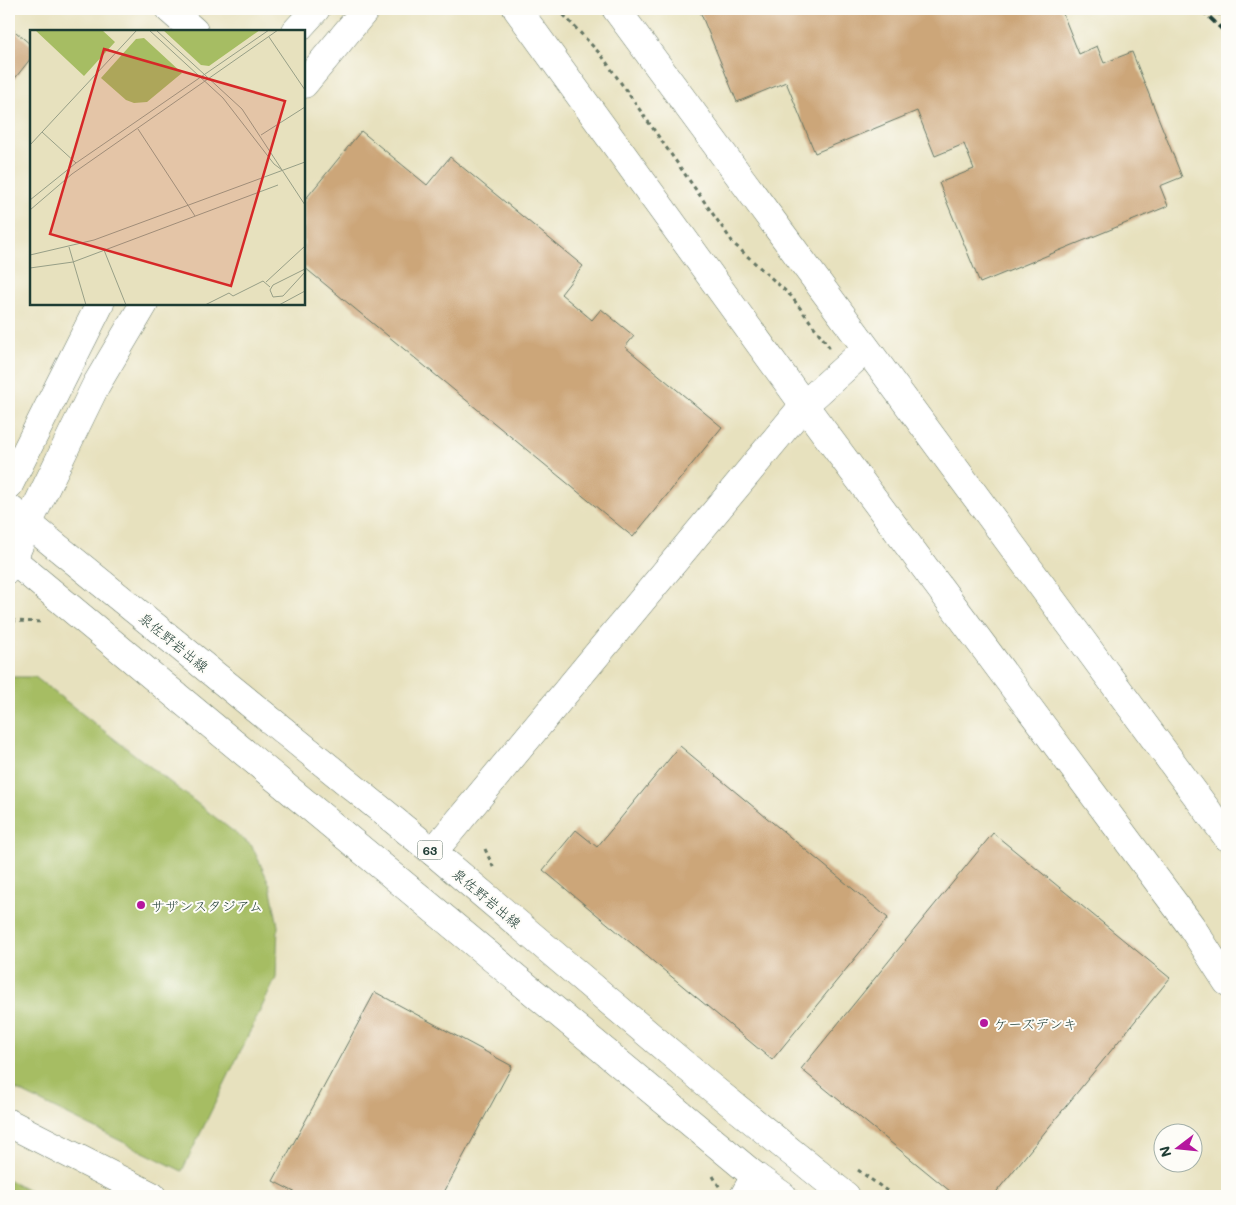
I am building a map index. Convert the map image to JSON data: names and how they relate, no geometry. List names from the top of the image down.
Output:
{
  "streets": {
    "street": ["泉佐野岩出線", "63"]
  },
  "places": ["サザンスタジアム", "ケーズデンキ"],
  "north": "left"
}
